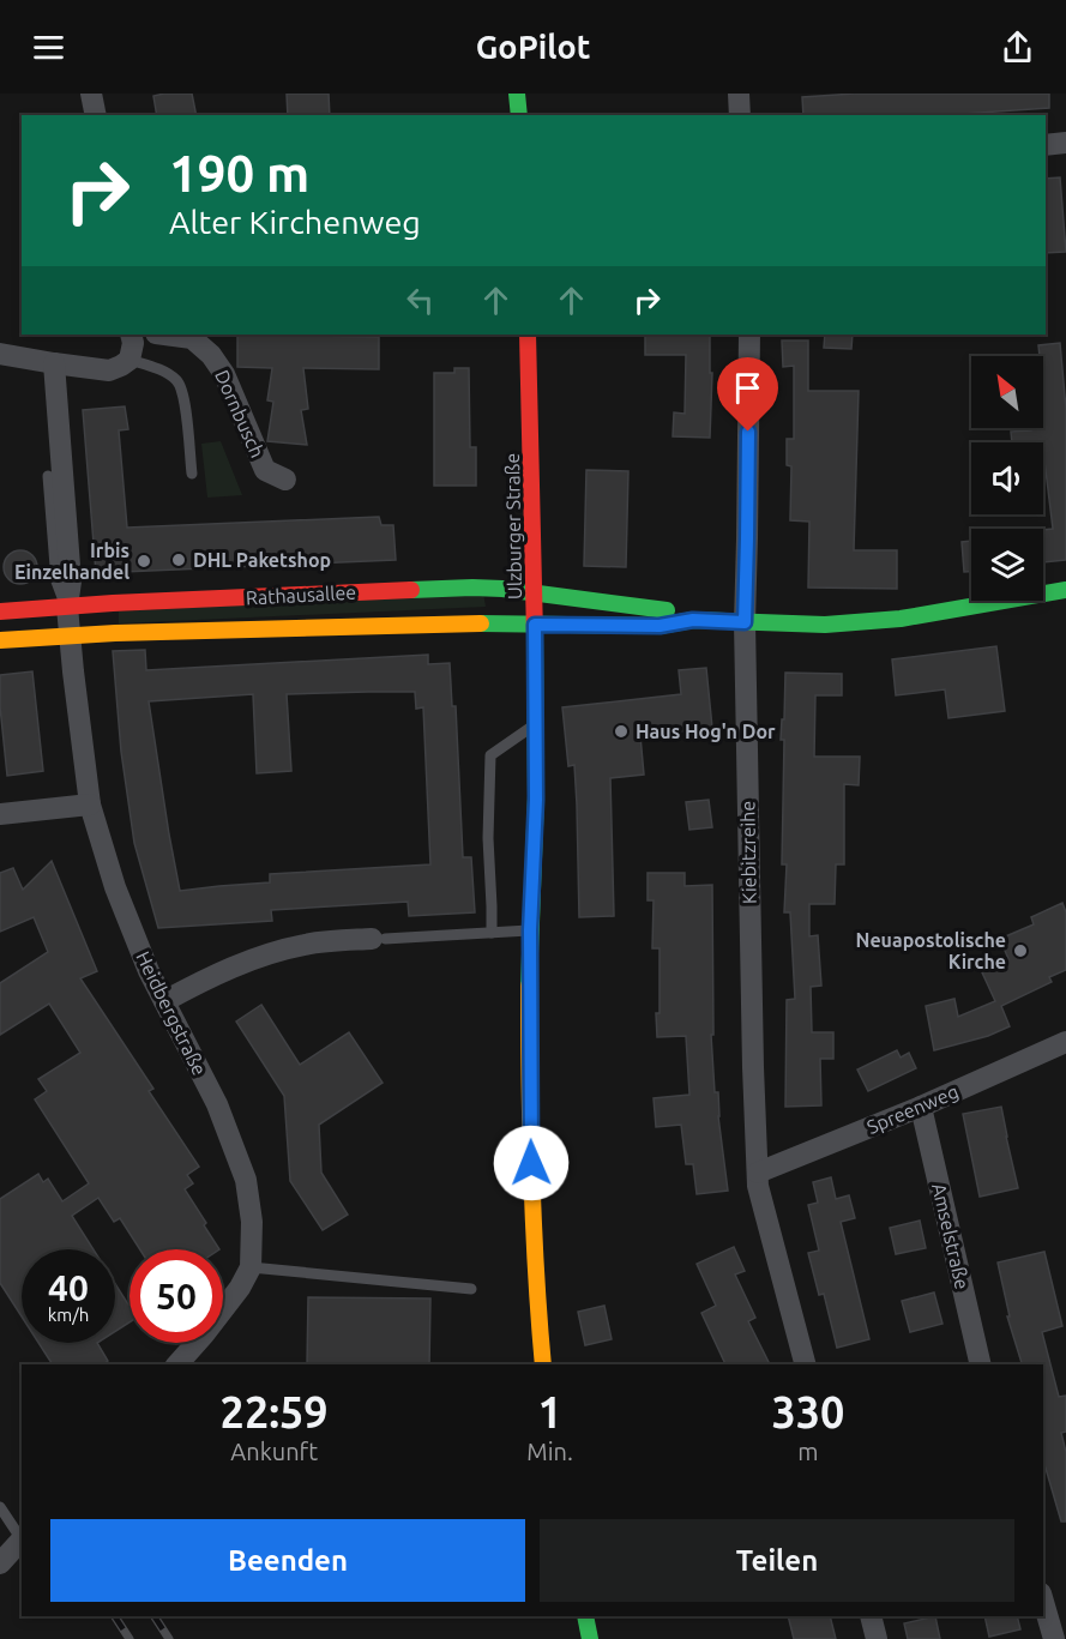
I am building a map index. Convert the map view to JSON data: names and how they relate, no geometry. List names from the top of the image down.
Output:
{
  "streets": {
    "main road": ["Ulzburger Straße", "Rathausallee"],
    "street": [
      "Dornbusch",
      "Kiebitzreihe",
      "Heidbergstraße",
      "Spreenweg",
      "Amselstraße"
    ]
  },
  "crossings": [
    ["Ulzburger Straße", "Rathausallee"],
    ["Rathausallee", "Heidbergstraße"],
    ["Kiebitzreihe", "Spreenweg"],
    ["Spreenweg", "Amselstraße"]
  ],
  "places": [
    "DHL Paketshop",
    "Irbis Einzelhandel",
    "Haus Hog'n Dor",
    "Neuapostolische Kirche"
  ],
  "north": "top left",
  "page": {
    "header": "GoPilot",
    "turn": ["190 m", "Alter Kirchenweg"],
    "speed": "40 km/h",
    "limit": "50",
    "eta": [
      "22:59",
      "Ankunft",
      "1",
      "Min.",
      "330",
      "m"
    ],
    "buttons": ["Beenden", "Teilen"]
  }
}
